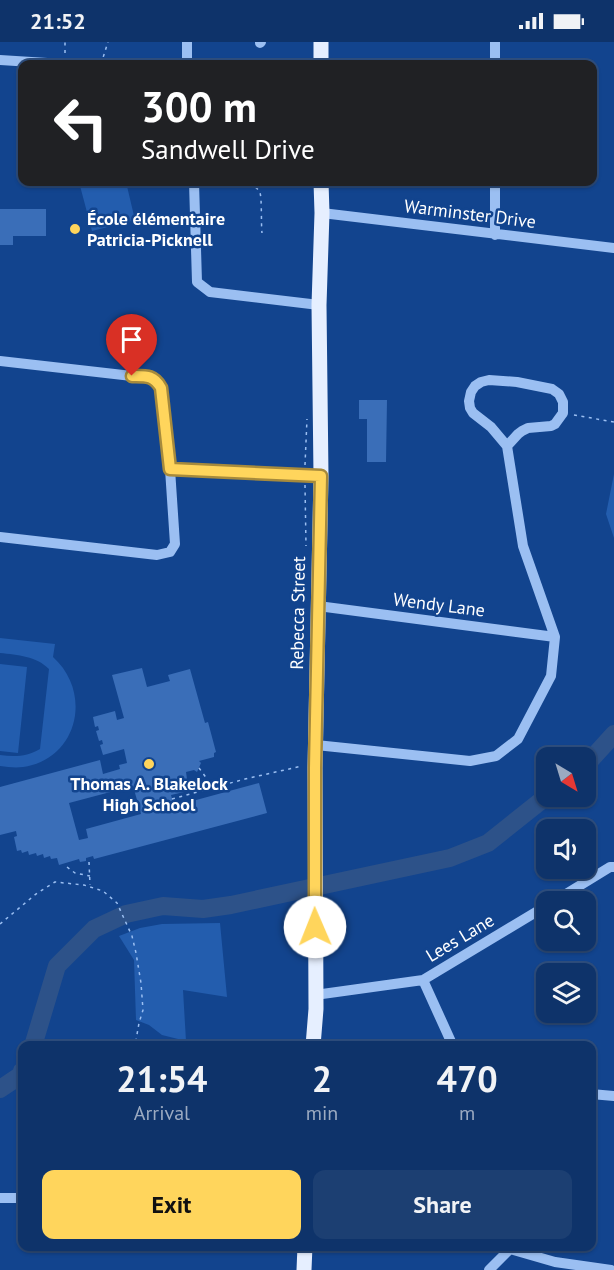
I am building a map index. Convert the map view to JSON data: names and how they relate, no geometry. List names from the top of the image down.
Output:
{
  "streets": {
    "main road": ["Rebecca Street"],
    "street": ["Warminster Drive", "Wendy Lane", "Lees Lane"]
  },
  "crossings": [
    ["Warminster Drive", "Rebecca Street"],
    ["Wendy Lane", "Rebecca Street"],
    ["Rebecca Street", "Lees Lane"]
  ],
  "places": ["École élémentaire Patricia-Picknell", "Thomas A. Blakelock High School"],
  "north": "bottom right",
  "page": {
    "status": "21:52",
    "turn": ["300 m", "Sandwell Drive"],
    "eta": [
      "21:54",
      "Arrival",
      "2",
      "min",
      "470",
      "m"
    ],
    "buttons": ["Exit", "Share"]
  }
}
